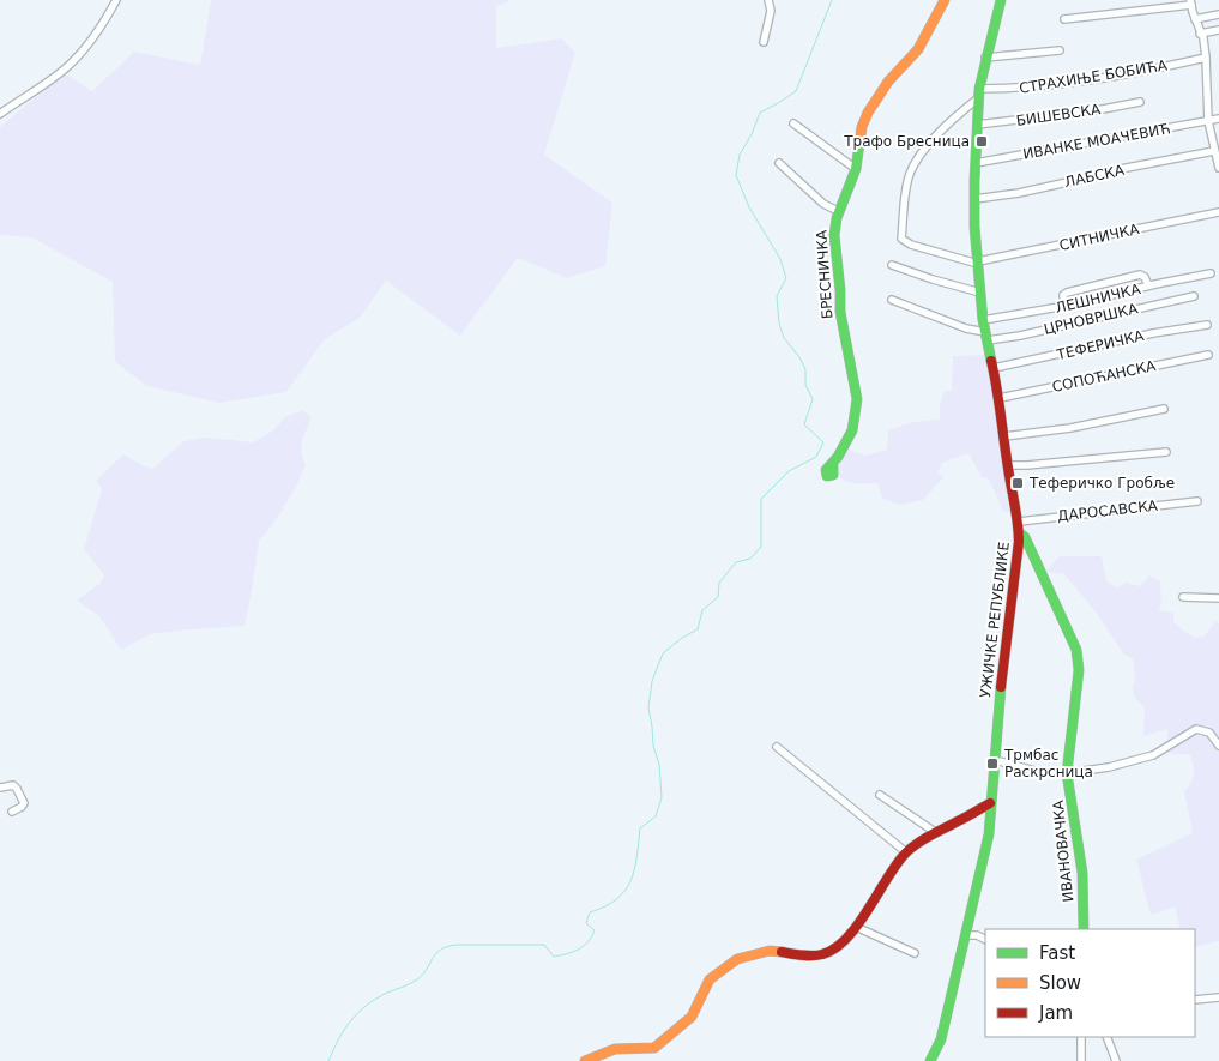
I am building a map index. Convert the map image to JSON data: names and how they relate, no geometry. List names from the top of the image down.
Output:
{
  "streets": {
    "street": [
      "СТРАХИЊЕ БОБИЋА",
      "БИШЕВСКА",
      "ИВАНКЕ МОАЧЕВИЋ",
      "ЛАБСКА",
      "СИТНИЧКА",
      "БРЕСНИЧКА",
      "ЛЕШНИЧКА",
      "ЦРНОВРШКА",
      "ТЕФЕРИЧКА",
      "СОПОЋАНСКА",
      "ДАРОСАВСКА",
      "УЖИЧКЕ РЕПУБЛИКЕ",
      "ИВАНОВАЧКА"
    ]
  },
  "crossings": [
    ["СТРАХИЊЕ БОБИЋА", "УЖИЧКЕ РЕПУБЛИКЕ"],
    ["БИШЕВСКА", "УЖИЧКЕ РЕПУБЛИКЕ"],
    ["ИВАНКЕ МОАЧЕВИЋ", "УЖИЧКЕ РЕПУБЛИКЕ"],
    ["ЛАБСКА", "УЖИЧКЕ РЕПУБЛИКЕ"],
    ["СИТНИЧКА", "УЖИЧКЕ РЕПУБЛИКЕ"],
    ["ЛЕШНИЧКА", "УЖИЧКЕ РЕПУБЛИКЕ"],
    ["ЦРНОВРШКА", "УЖИЧКЕ РЕПУБЛИКЕ"],
    ["ТЕФЕРИЧКА", "УЖИЧКЕ РЕПУБЛИКЕ"],
    ["СОПОЋАНСКА", "УЖИЧКЕ РЕПУБЛИКЕ"],
    ["ДАРОСАВСКА", "УЖИЧКЕ РЕПУБЛИКЕ"],
    ["УЖИЧКЕ РЕПУБЛИКЕ", "ИВАНОВАЧКА"]
  ],
  "places": {
    "transit": ["Трафо Бресница", "Теферичко Гробље", "Трмбас Раскрсница"]
  },
  "legend": ["Fast", "Slow", "Jam"]
}
